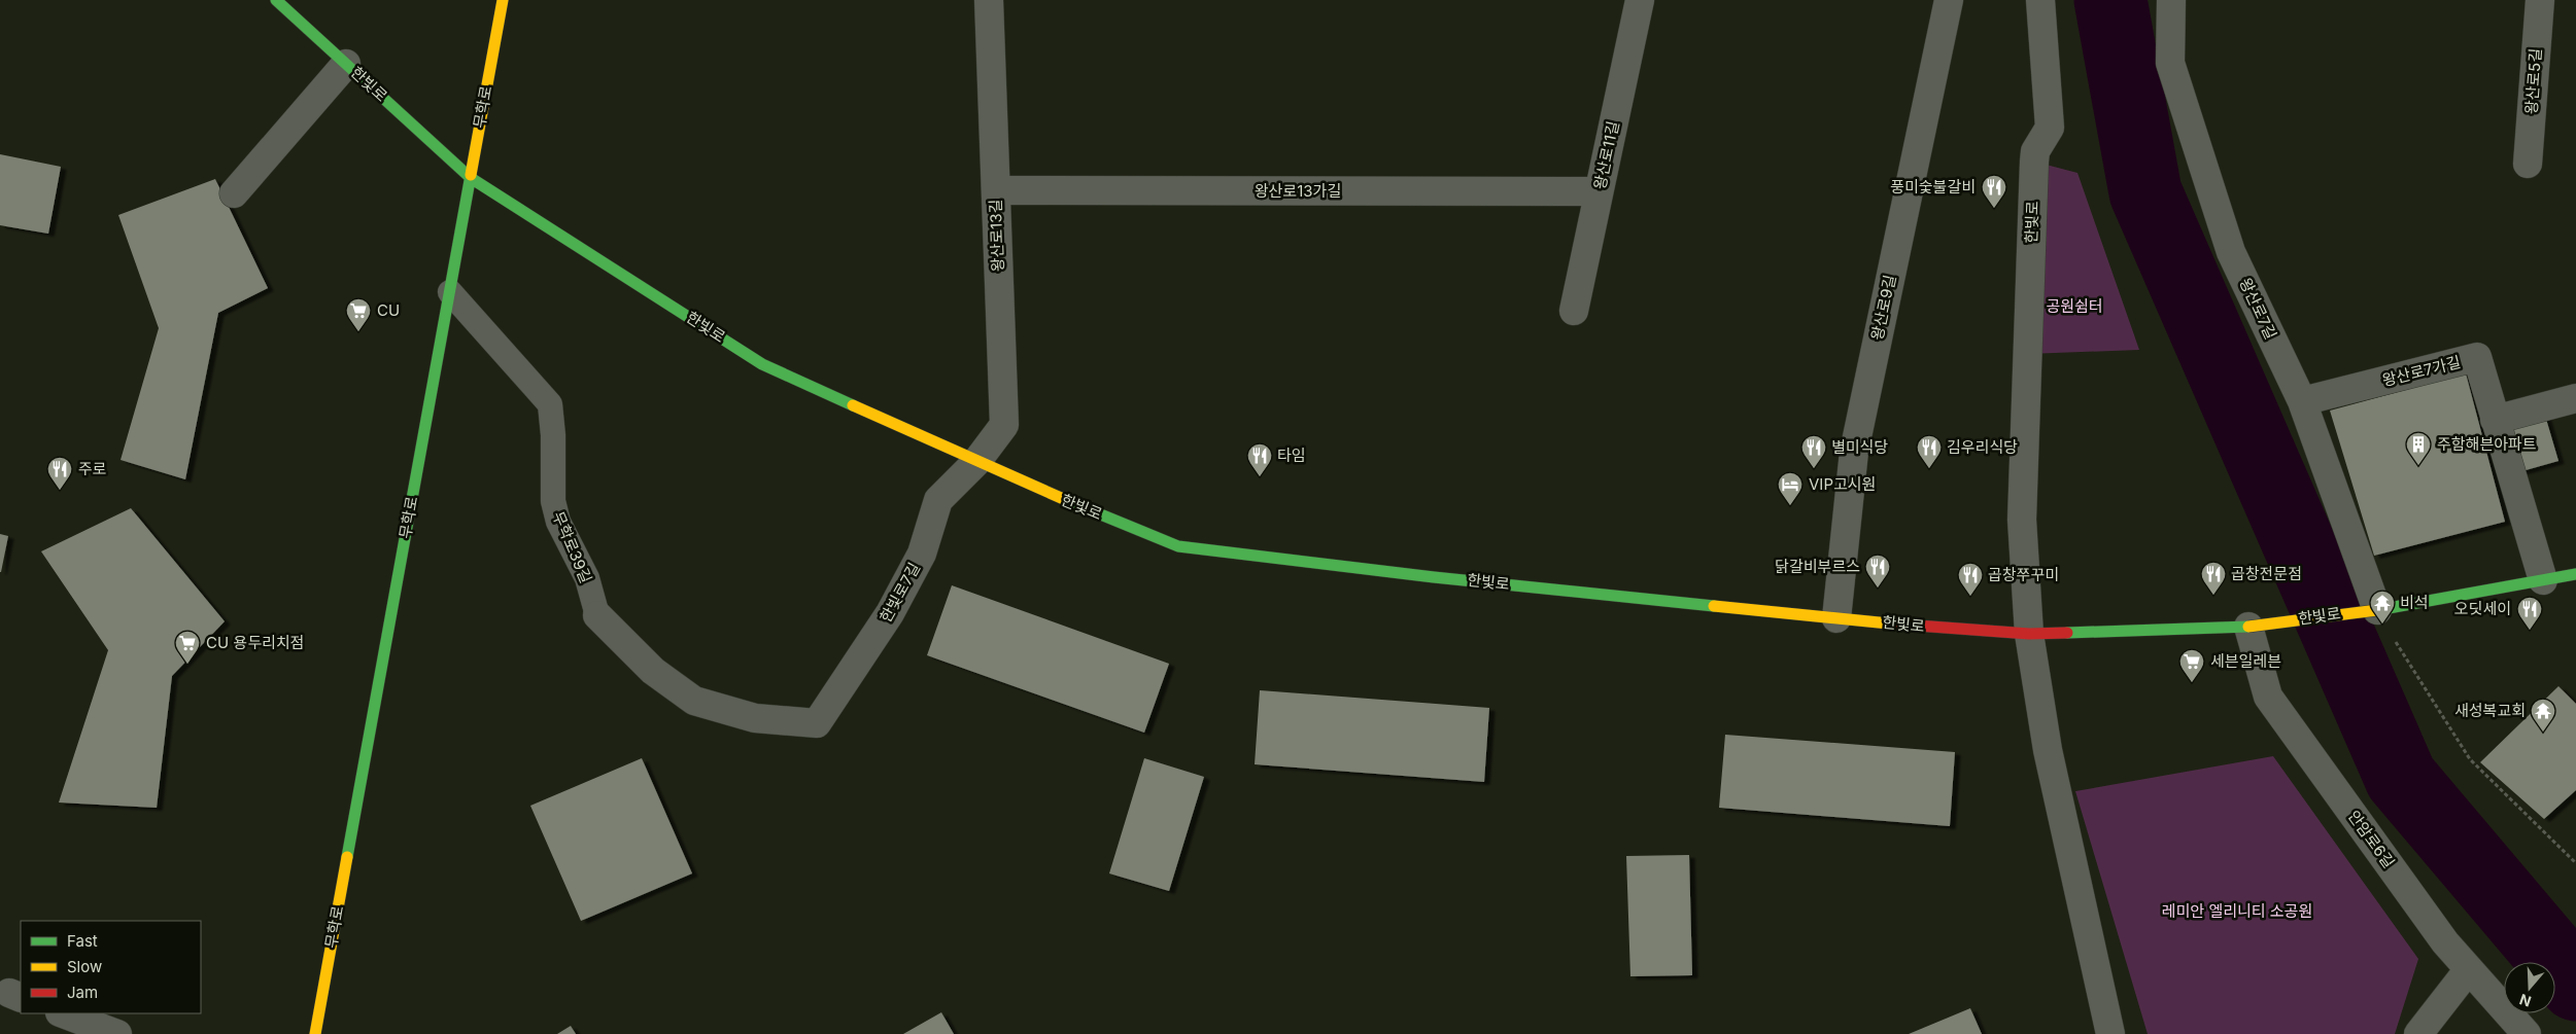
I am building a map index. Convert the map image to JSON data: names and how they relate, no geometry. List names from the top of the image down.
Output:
{
  "streets": {
    "street": [
      "왕산로5길",
      "한빛로",
      "무학로",
      "왕산로11길",
      "왕산로13가길",
      "왕산로13길",
      "왕산로9길",
      "왕산로7길",
      "왕산로7가길",
      "무학로39길",
      "한빛로7길",
      "안암로6길"
    ]
  },
  "crossings": [
    ["한빛로", "무학로"],
    ["한빛로", "왕산로13길"],
    ["한빛로", "왕산로9길"],
    ["한빛로", "왕산로7길"],
    ["한빛로", "왕산로7가길"],
    ["한빛로", "한빛로7길"],
    ["한빛로", "안암로6길"],
    ["무학로", "무학로39길"],
    ["왕산로11길", "왕산로13가길"],
    ["왕산로13가길", "왕산로13길"],
    ["왕산로13길", "한빛로7길"],
    ["왕산로7길", "왕산로7가길"],
    ["무학로39길", "한빛로7길"]
  ],
  "parks": ["공원쉼터", "레미안 엘리니티 소공원"],
  "places": {
    "restaurant": [
      "풍미숯불갈비",
      "별미식당",
      "김우리식당",
      "타임",
      "주로",
      "닭갈비부르스",
      "곱창전문점",
      "곱창쭈꾸미",
      "오딧세이"
    ],
    "supermarket": ["CU", "CU 용두리치점", "세븐일레븐"],
    "building": ["주함해븐아파트"],
    "hotel": ["VIP고시원"],
    "temple": ["비석", "새성복교회"]
  },
  "legend": ["Fast", "Slow", "Jam"],
  "north": "bottom"
}
